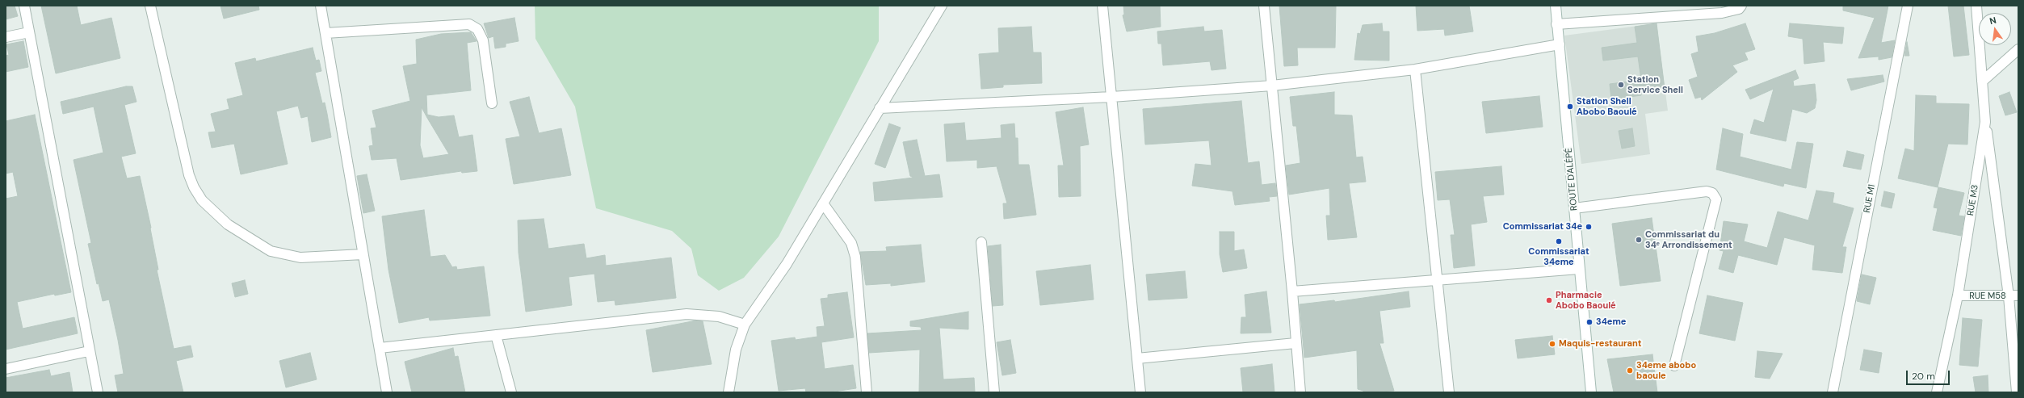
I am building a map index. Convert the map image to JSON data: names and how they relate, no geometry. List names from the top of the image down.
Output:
{
  "streets": {
    "street": [
      "ROUTE D'ALÉPÉ",
      "RUE M1",
      "RUE M3",
      "RUE M58"
    ]
  },
  "crossings": [
    ["RUE M3", "RUE M58"]
  ],
  "places": [
    "Station Service Shell",
    "Station Shell Abobo Baoulé",
    "Commissariat 34e",
    "Commissariat du 34ᵉ Arrondissement",
    "Commissariat 34eme",
    "Pharmacie Abobo Baoulé",
    "34eme",
    "Maquis-restaurant",
    "34eme abobo baoule"
  ],
  "scale_bar": "20 m",
  "north": "top"
}
